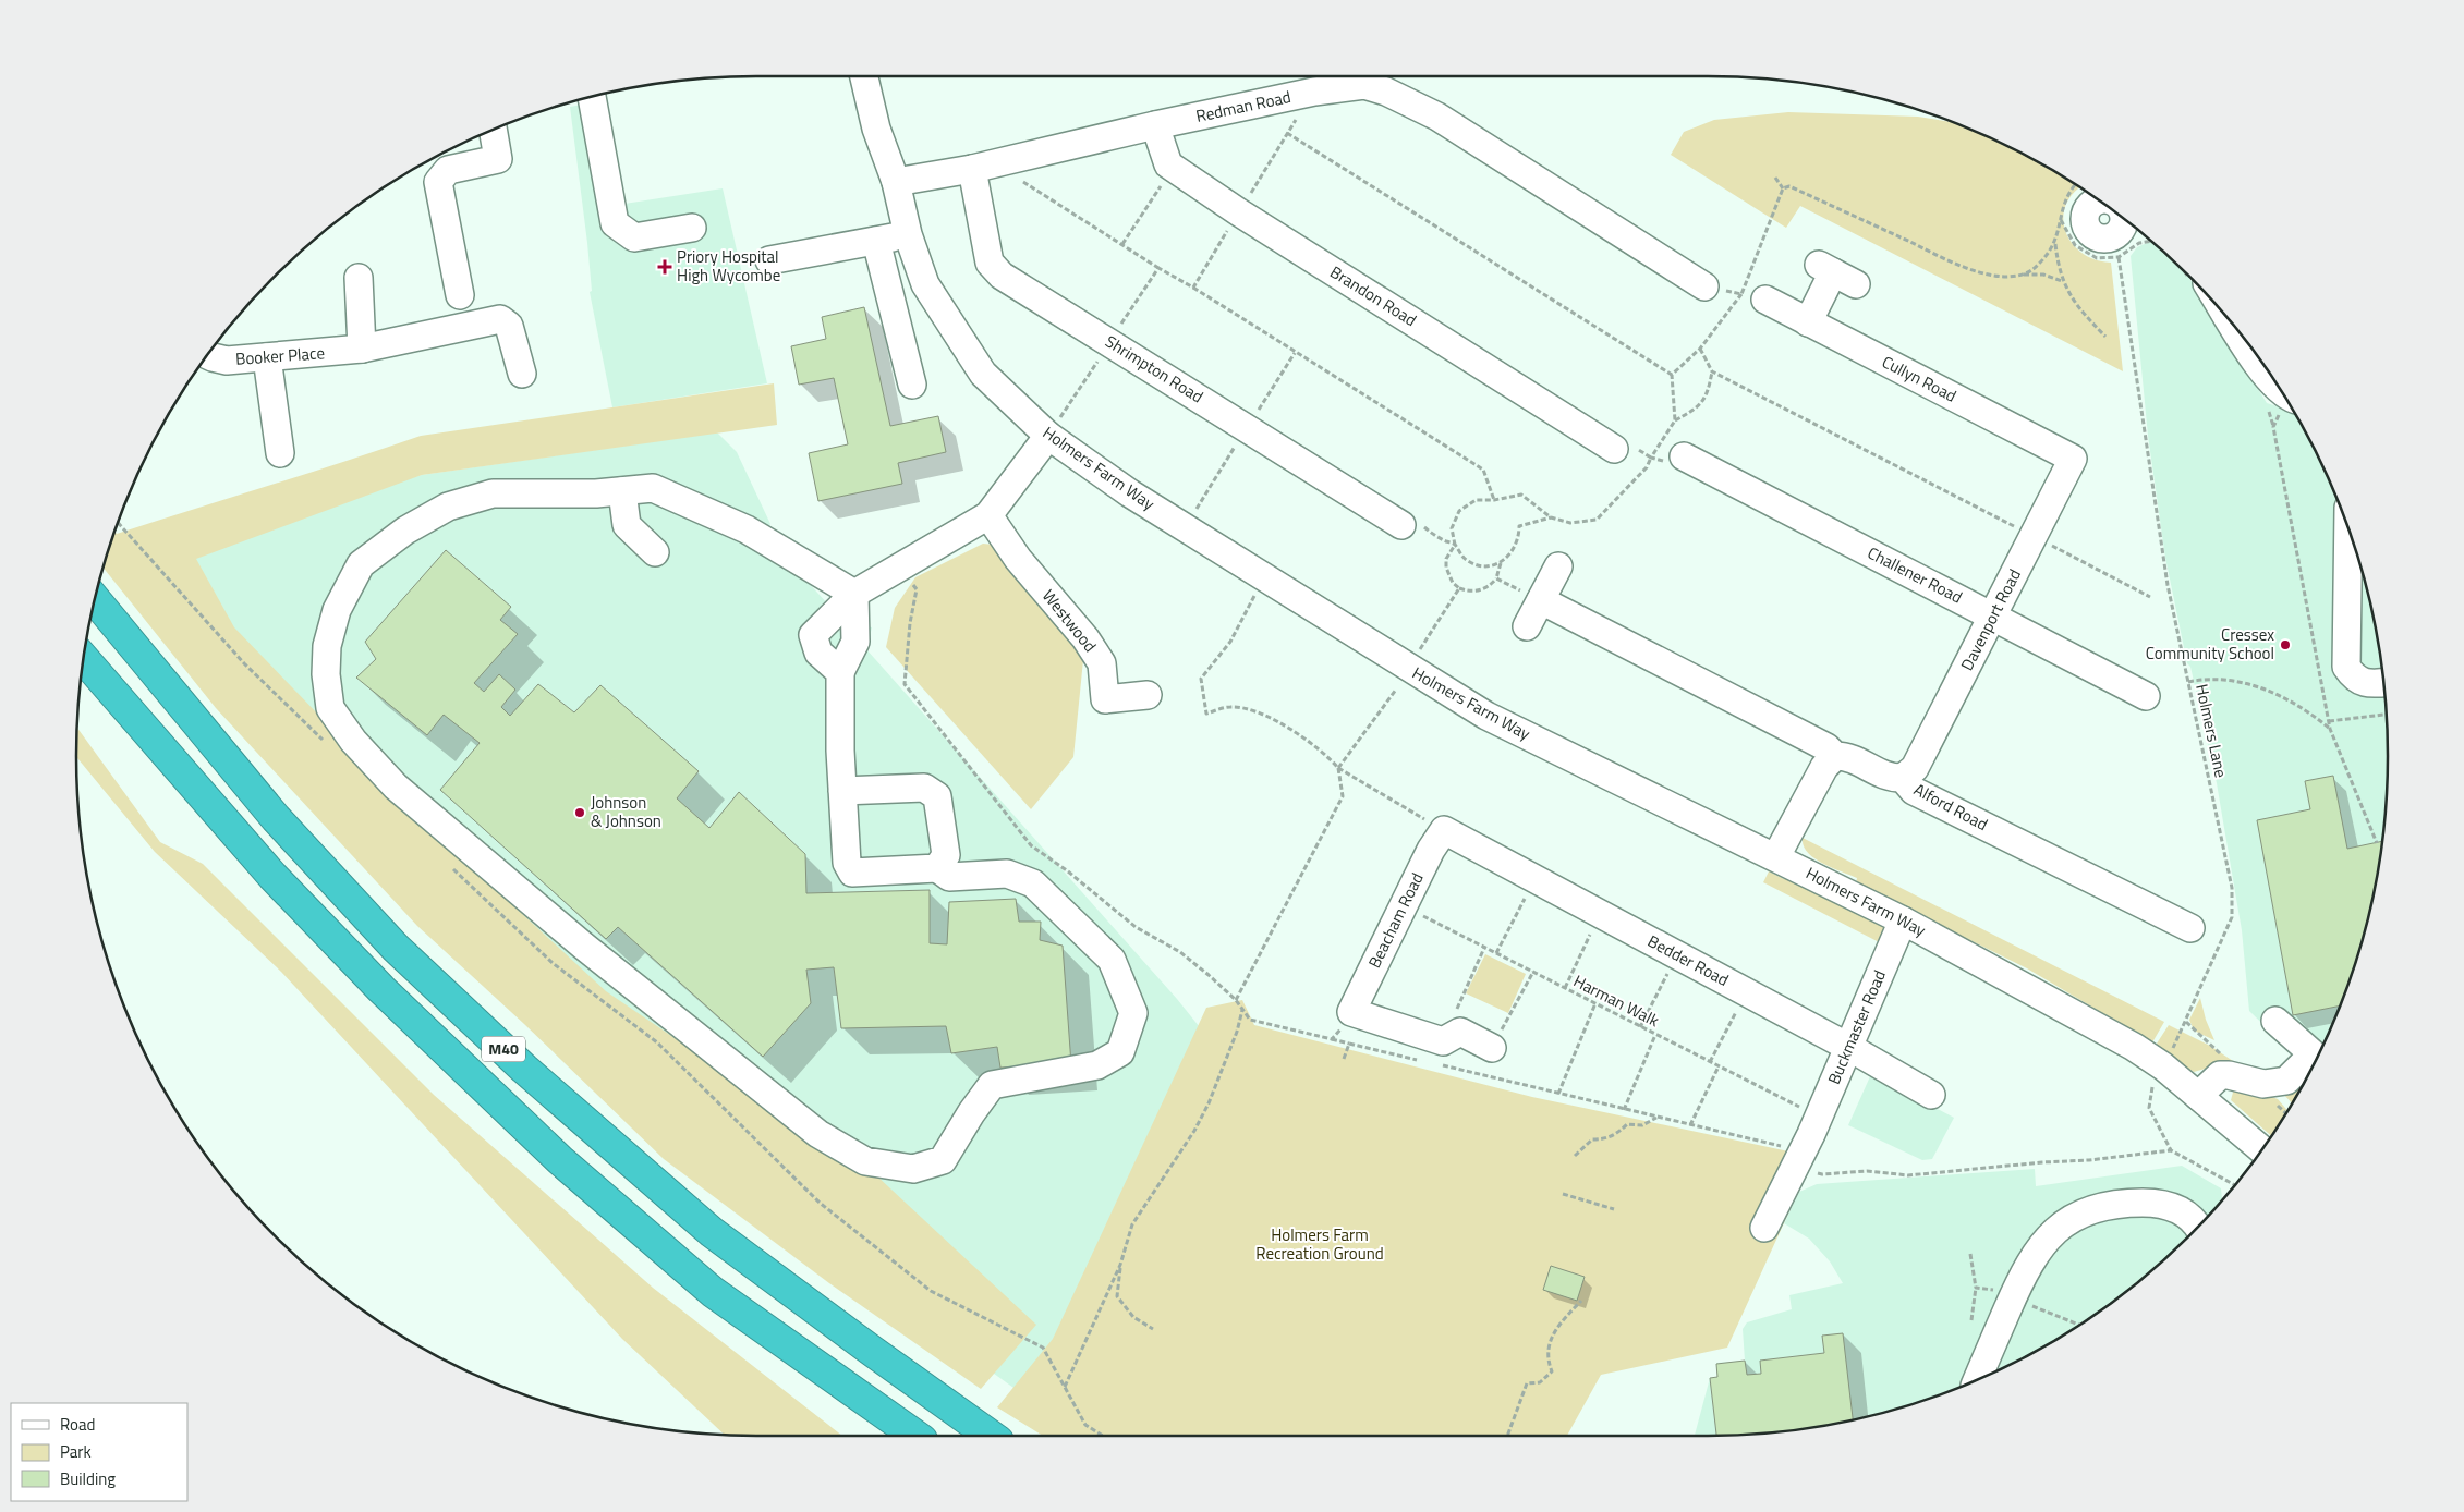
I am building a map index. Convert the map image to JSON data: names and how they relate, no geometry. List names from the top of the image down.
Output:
{
  "streets": {
    "highway": ["M40"],
    "street": [
      "Redman Road",
      "Brandon Road",
      "Booker Place",
      "Shrimpton Road",
      "Cullyn Road",
      "Holmers Farm Way",
      "Challener Road",
      "Davenport Road",
      "Westwood",
      "Alford Road",
      "Beacham Road",
      "Bedder Road",
      "Buckmaster Road"
    ],
    "path": ["Holmers Lane", "Harman Walk"]
  },
  "crossings": [
    ["Redman Road", "Shrimpton Road"],
    ["Redman Road", "Holmers Farm Way"],
    ["Cullyn Road", "Davenport Road"],
    ["Holmers Farm Way", "Holmers Lane"],
    ["Holmers Farm Way", "Buckmaster Road"],
    ["Challener Road", "Davenport Road"],
    ["Davenport Road", "Alford Road"],
    ["Beacham Road", "Bedder Road"],
    ["Beacham Road", "Harman Walk"],
    ["Bedder Road", "Buckmaster Road"],
    ["Harman Walk", "Buckmaster Road"]
  ],
  "parks": ["Holmers Farm Recreation Ground"],
  "places": {
    "health": ["Priory Hospital High Wycombe"],
    "other": ["Cressex Community School", "Johnson & Johnson"]
  },
  "legend": ["Road", "Park", "Building"]
}
